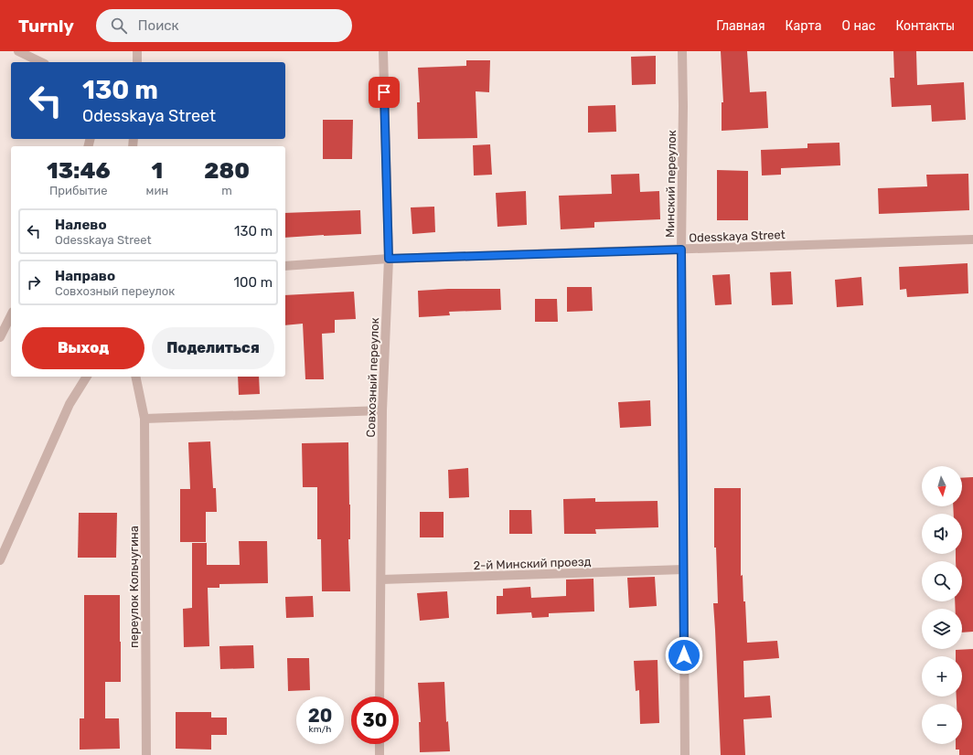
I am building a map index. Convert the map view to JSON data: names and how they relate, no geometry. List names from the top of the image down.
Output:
{
  "streets": {
    "street": [
      "Минский переулок",
      "Odesskaya Street",
      "Совхозный переулок",
      "2-й Минский проезд",
      "переулок Кольчугина"
    ]
  },
  "crossings": [
    ["Минский переулок", "Odesskaya Street"],
    ["Минский переулок", "2-й Минский проезд"],
    ["Odesskaya Street", "Совхозный переулок"],
    ["Совхозный переулок", "2-й Минский проезд"]
  ],
  "north": "bottom",
  "page": {
    "header": "Turnly",
    "search": "Поиск",
    "nav": [
      "Главная",
      "Карта",
      "О нас",
      "Контакты"
    ],
    "turn": ["130 m", "Odesskaya Street"],
    "eta": [
      "13:46",
      "Прибытие",
      "1",
      "мин",
      "280",
      "m"
    ],
    "list": [
      {
        "name": "Налево",
        "note": "Odesskaya Street",
        "value": "130 m"
      },
      {
        "name": "Направо",
        "note": "Совхозный переулок",
        "value": "100 m"
      }
    ],
    "buttons": ["Выход", "Поделиться"],
    "map_buttons": ["+", "−"],
    "speed": "20 km/h",
    "limit": "30"
  }
}
